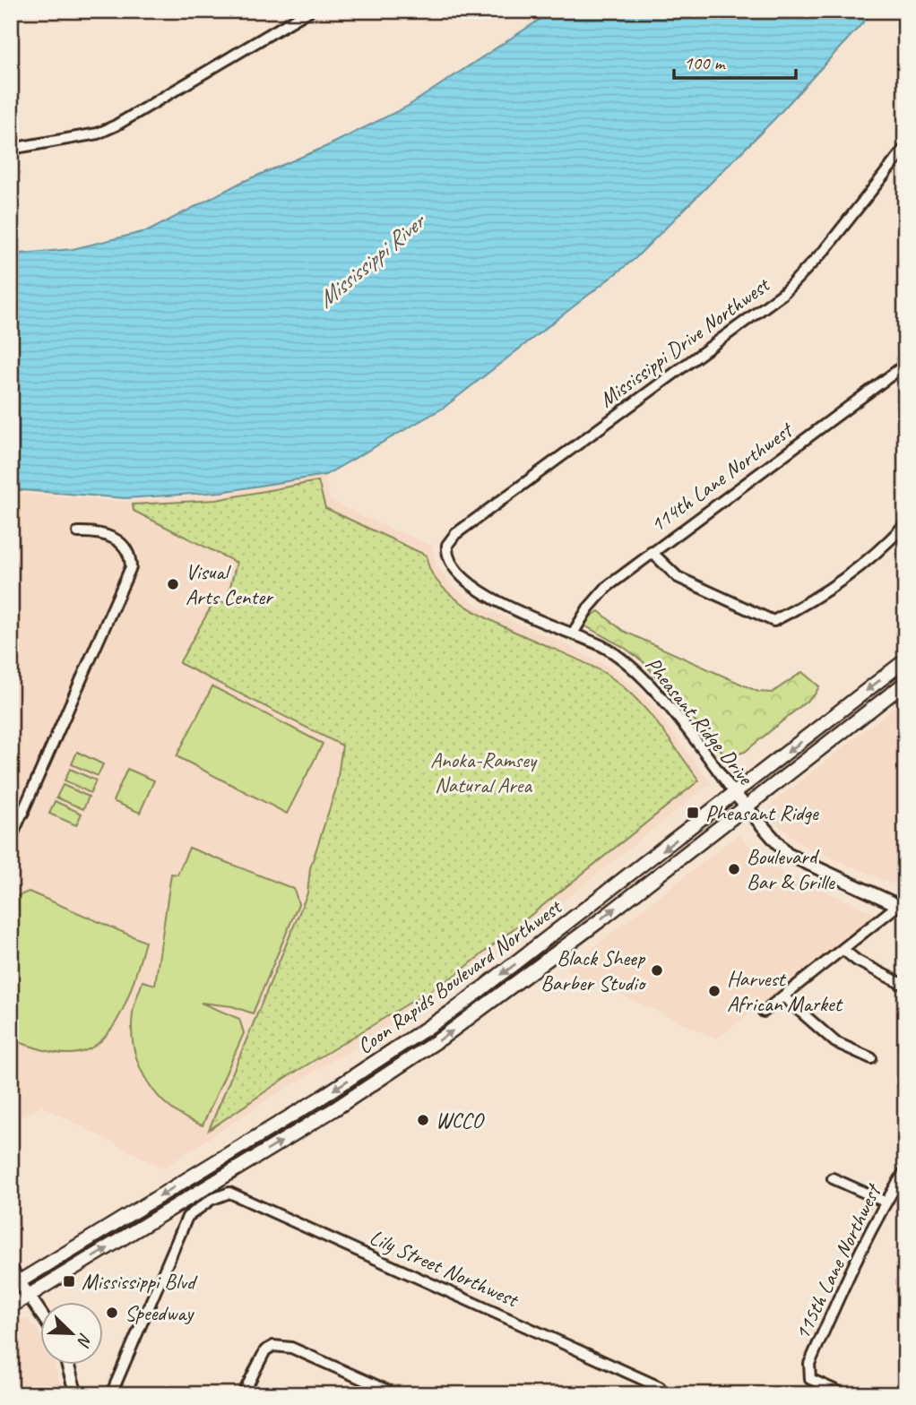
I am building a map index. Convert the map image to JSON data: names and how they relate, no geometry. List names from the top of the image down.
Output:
{
  "streets": {
    "main road": ["Coon Rapids Boulevard Northwest"],
    "street": [
      "Mississippi Drive Northwest",
      "114th Lane Northwest",
      "Pheasant Ridge Drive",
      "115th Lane Northwest",
      "Lily Street Northwest"
    ]
  },
  "crossings": [
    ["Mississippi Drive Northwest", "Pheasant Ridge Drive"],
    ["114th Lane Northwest", "Pheasant Ridge Drive"],
    ["Pheasant Ridge Drive", "Coon Rapids Boulevard Northwest"]
  ],
  "water": ["Mississippi River"],
  "parks": ["Anoka-Ramsey Natural Area"],
  "places": {
    "other": [
      "Visual Arts Center",
      "Boulevard Bar & Grille",
      "Black Sheep Barber Studio",
      "Harvest African Market",
      "WCCO",
      "Speedway"
    ],
    "transit": ["Pheasant Ridge", "Mississippi Blvd"]
  },
  "scale_bar": "100 m",
  "north": "bottom right"
}
